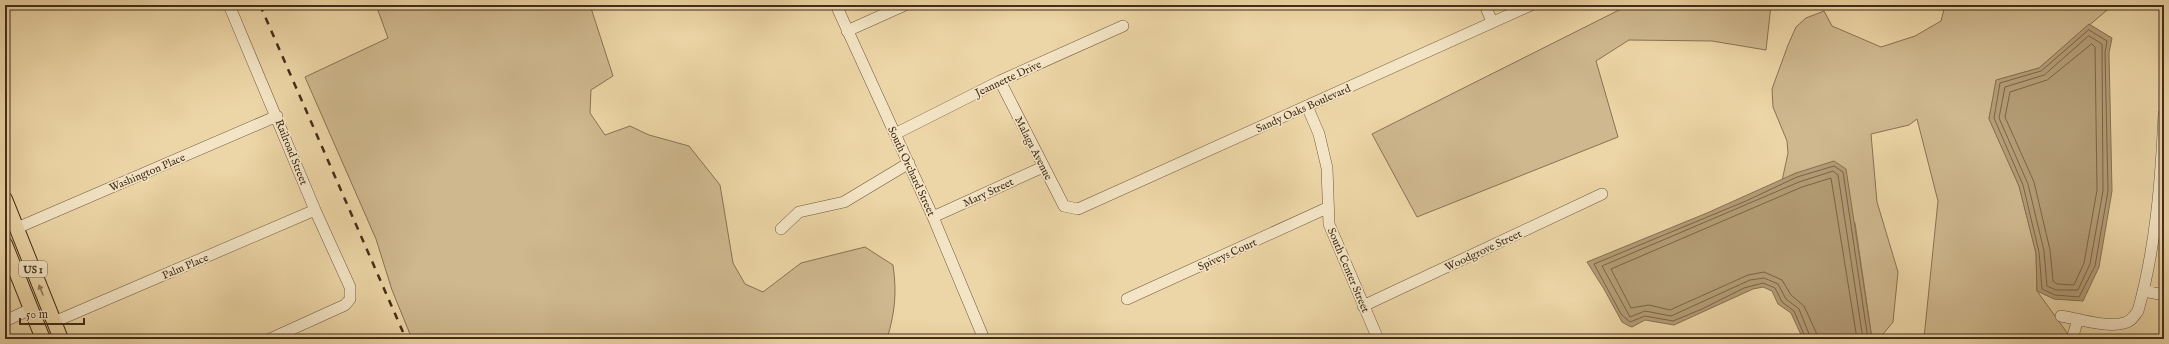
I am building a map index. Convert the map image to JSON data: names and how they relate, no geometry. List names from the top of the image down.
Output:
{
  "streets": {
    "main road": ["US 1"],
    "street": [
      "Jeannette Drive",
      "Sandy Oaks Boulevard",
      "Malaga Avenue",
      "Railroad Street",
      "South Orchard Street",
      "Washington Place",
      "Mary Street",
      "Woodgrove Street",
      "Spiveys Court",
      "Palm Place",
      "South Center Street"
    ]
  },
  "crossings": [
    ["Jeannette Drive", "Malaga Avenue"],
    ["Jeannette Drive", "South Orchard Street"],
    ["Sandy Oaks Boulevard", "Malaga Avenue"],
    ["Sandy Oaks Boulevard", "South Center Street"],
    ["Malaga Avenue", "Mary Street"],
    ["Railroad Street", "Washington Place"],
    ["Railroad Street", "Palm Place"],
    ["South Orchard Street", "Mary Street"],
    ["Washington Place", "US 1"],
    ["Woodgrove Street", "South Center Street"],
    ["Spiveys Court", "South Center Street"],
    ["Palm Place", "US 1"]
  ],
  "scale_bar": "50 m"
}
